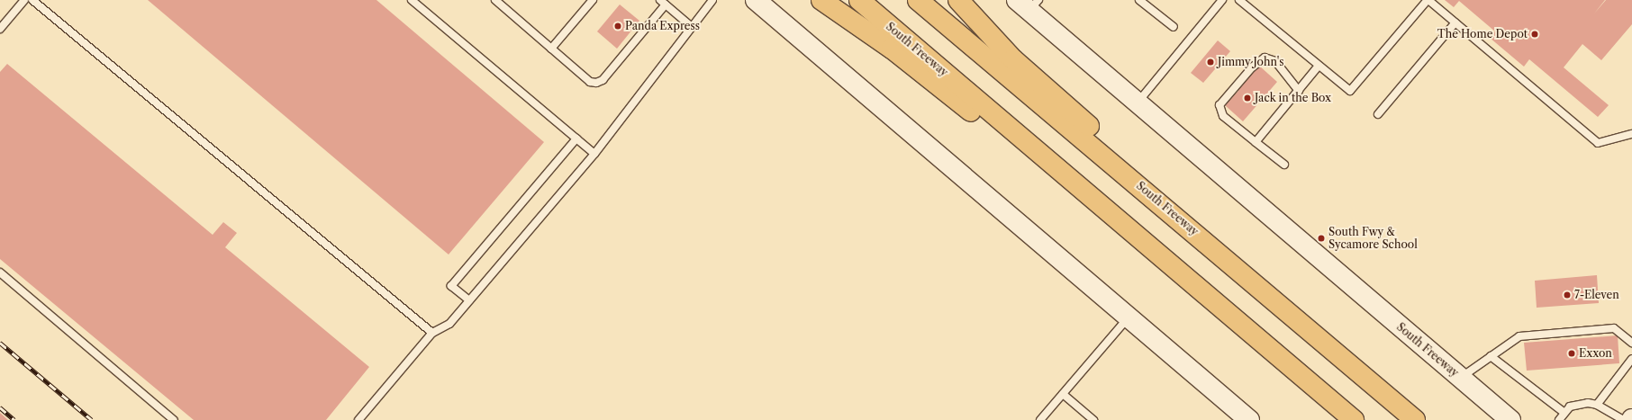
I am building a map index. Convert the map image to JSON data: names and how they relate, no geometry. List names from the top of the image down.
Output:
{
  "streets": {
    "highway": ["South Freeway"]
  },
  "places": [
    "Panda Express",
    "The Home Depot",
    "Jimmy John's",
    "Jack in the Box",
    "South Fwy & Sycamore School",
    "7-Eleven",
    "Exxon"
  ]
}
